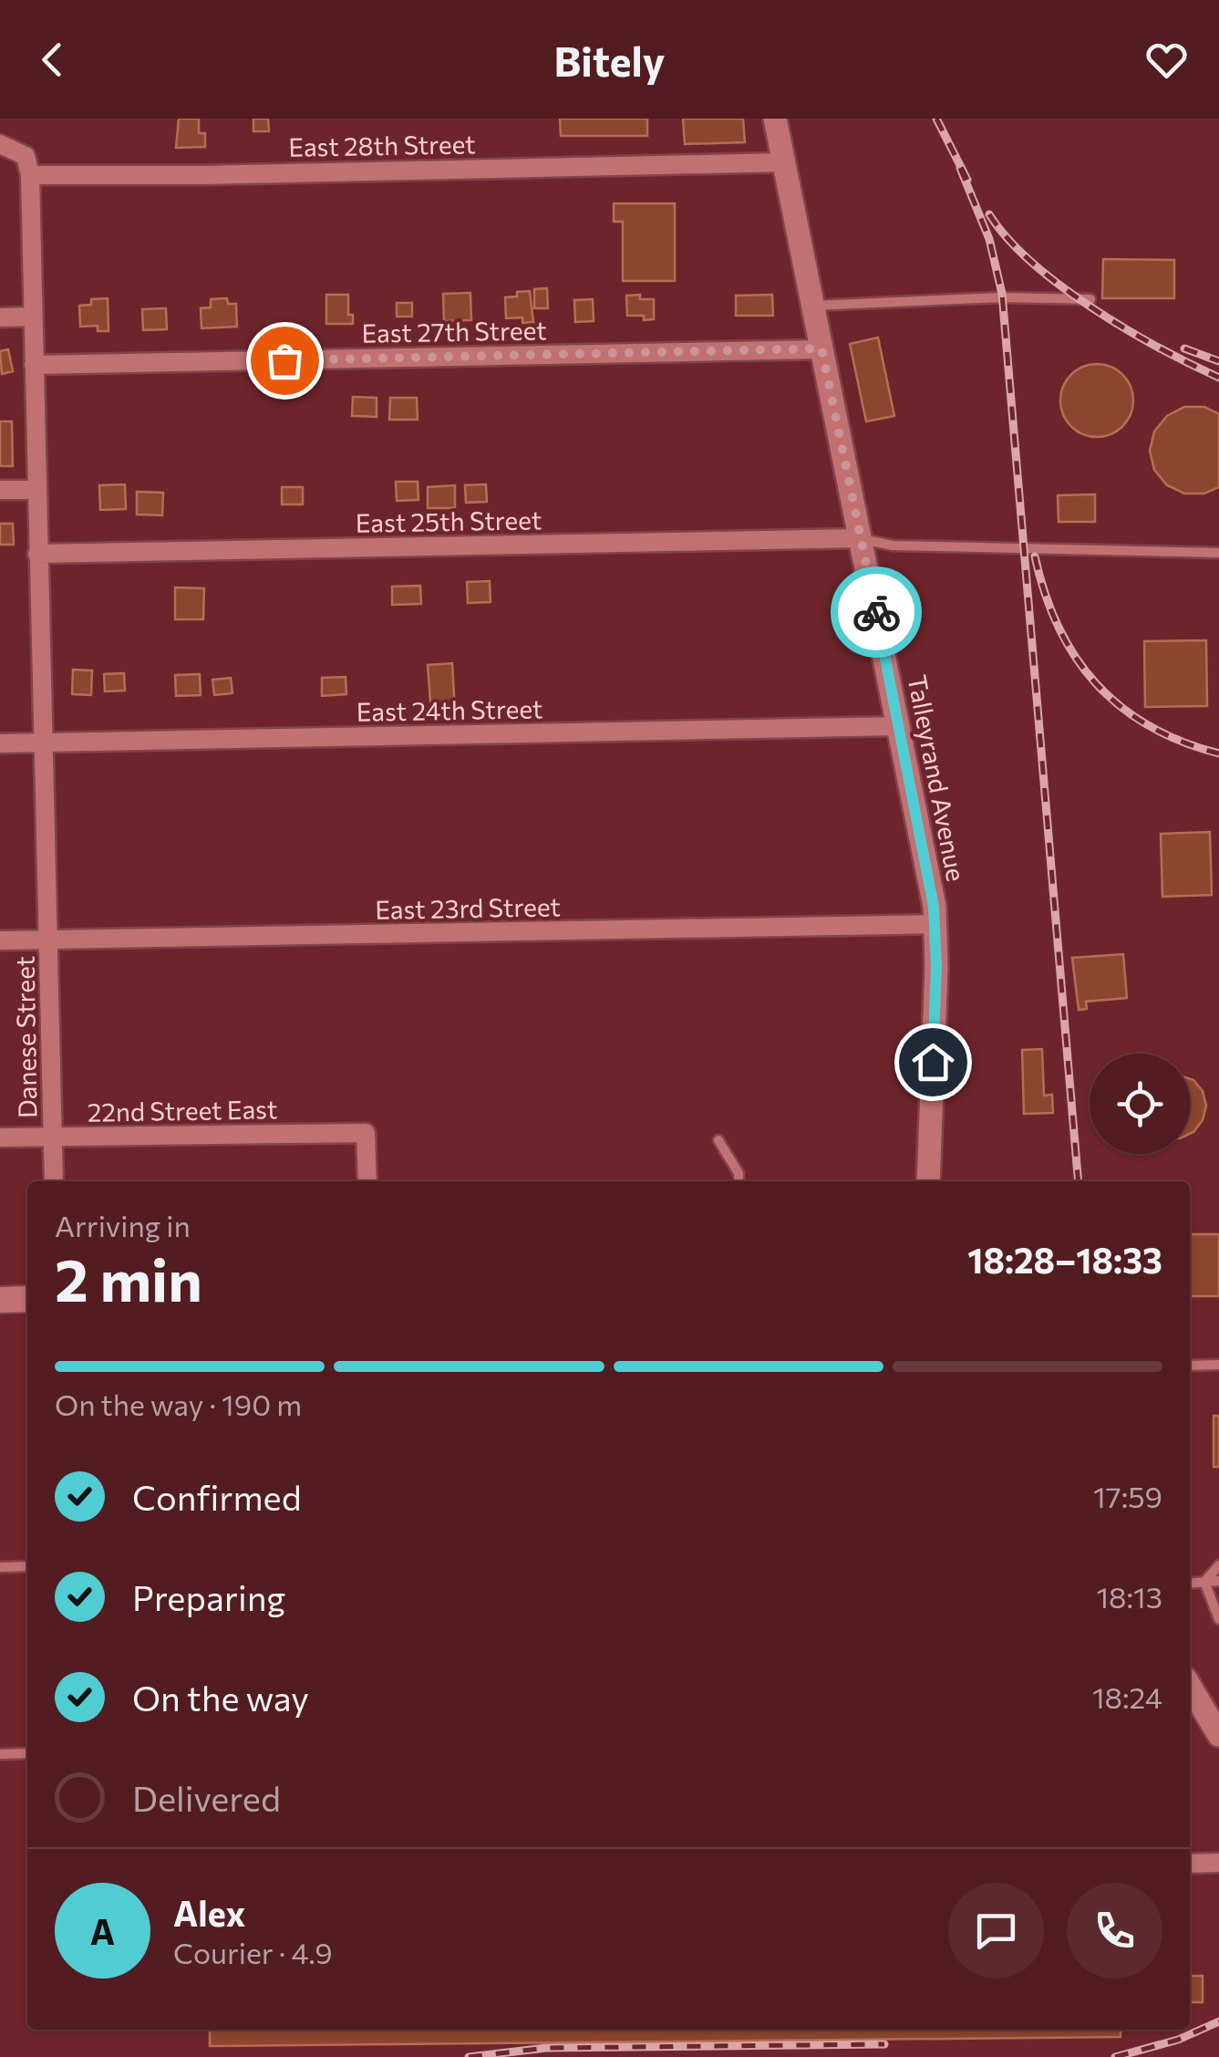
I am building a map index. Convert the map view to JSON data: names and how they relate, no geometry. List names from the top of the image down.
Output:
{
  "streets": {
    "street": [
      "East 28th Street",
      "East 27th Street",
      "East 25th Street",
      "East 24th Street",
      "Talleyrand Avenue",
      "East 23rd Street",
      "Danese Street",
      "22nd Street East"
    ]
  },
  "crossings": [
    ["East 28th Street", "Talleyrand Avenue"],
    ["East 28th Street", "Danese Street"],
    ["East 27th Street", "Talleyrand Avenue"],
    ["East 27th Street", "Danese Street"],
    ["East 25th Street", "Talleyrand Avenue"],
    ["East 25th Street", "Danese Street"],
    ["East 24th Street", "Talleyrand Avenue"],
    ["East 24th Street", "Danese Street"],
    ["Talleyrand Avenue", "East 23rd Street"],
    ["East 23rd Street", "Danese Street"],
    ["Danese Street", "22nd Street East"]
  ],
  "page": {
    "header": "Bitely",
    "heading": ["2 min", "Arriving in", "18:28–18:33"],
    "panel": ["Alex", "Courier · 4.9"],
    "bar": "On the way · 190 m",
    "list": [
      ["Confirmed", "17:59"],
      ["Preparing", "18:13"],
      ["On the way", "18:24"],
      "Delivered"
    ],
    "round": "A"
  }
}
